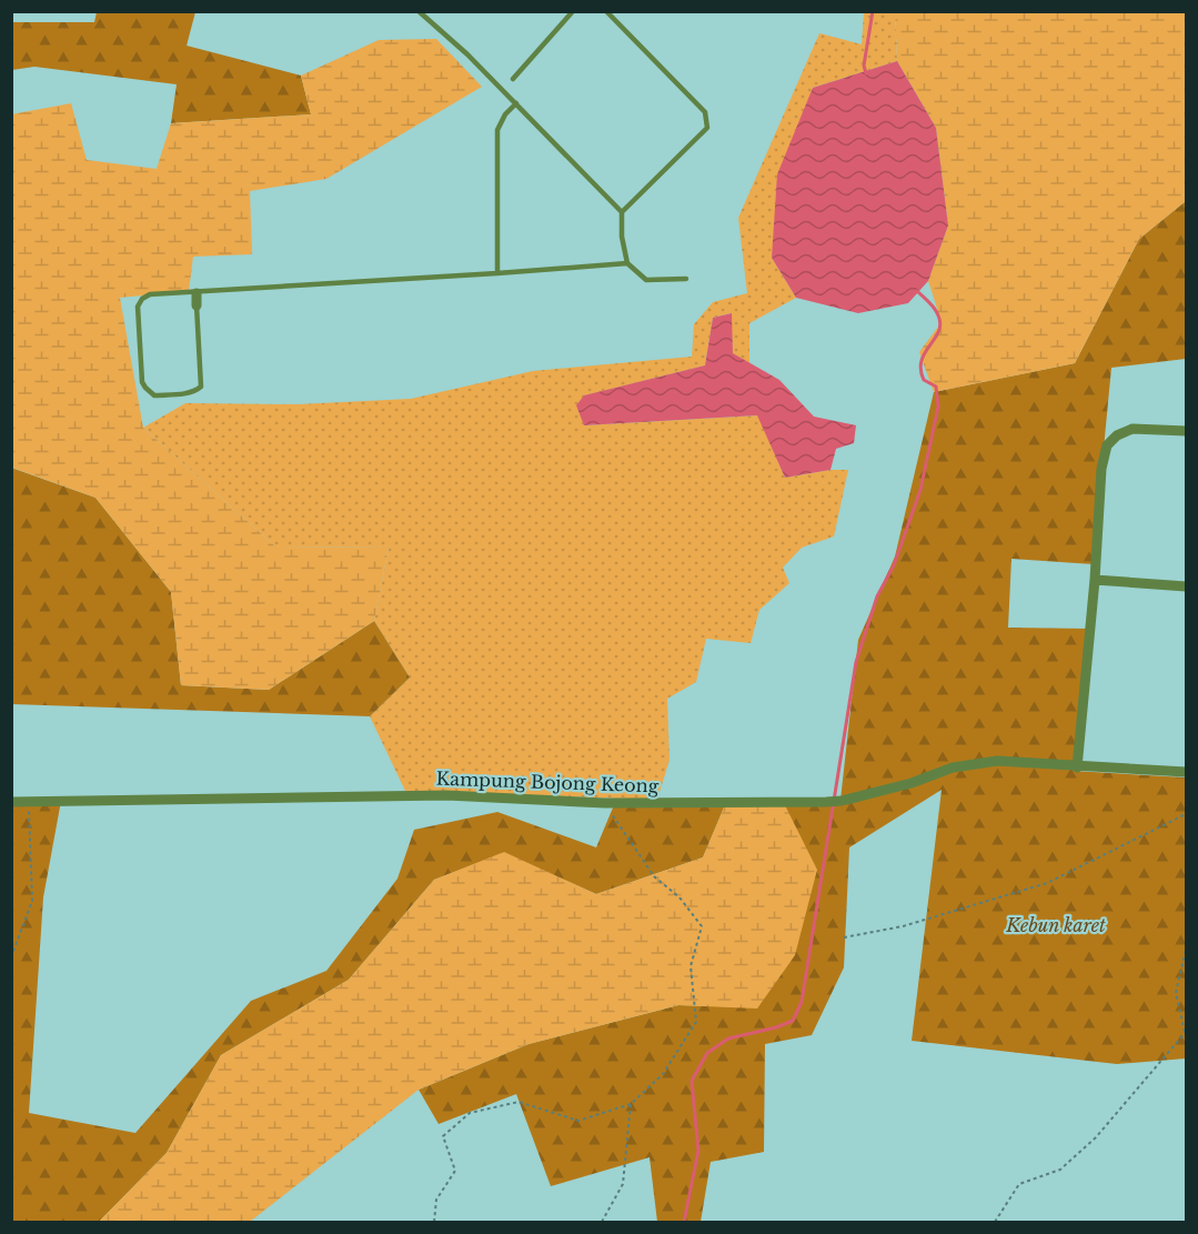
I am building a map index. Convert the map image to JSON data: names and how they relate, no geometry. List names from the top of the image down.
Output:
{
  "streets": {
    "street": ["Kampung Bojong Keong"]
  },
  "parks": ["Kebun karet"]
}
